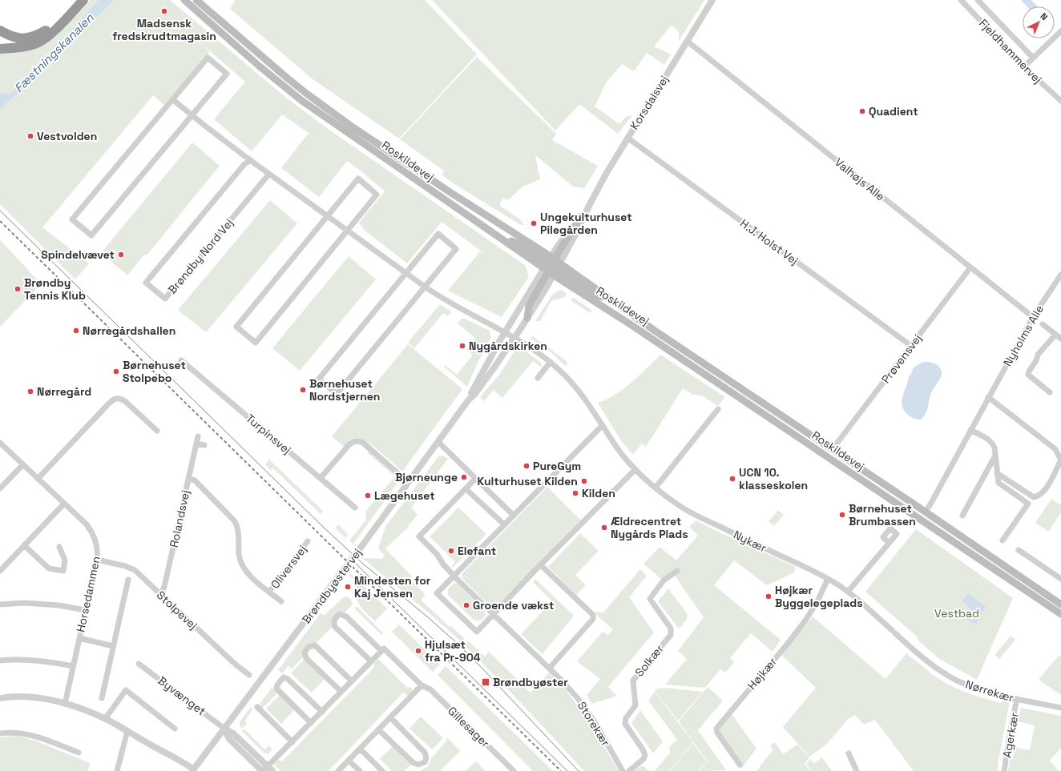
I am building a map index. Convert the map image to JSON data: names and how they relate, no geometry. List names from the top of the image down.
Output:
{
  "streets": {
    "main road": ["Roskildevej"],
    "street": [
      "Fjeldhammervej",
      "Korsdalsvej",
      "Valhøjs Alle",
      "H.J. Holst Vej",
      "Brøndby Nord Vej",
      "Nyholms Alle",
      "Prøvensvej",
      "Turpinsvej",
      "Rolandsvej",
      "Nykær",
      "Oliversvej",
      "Brøndbyøstervej",
      "Horsedammen",
      "Stolpevej",
      "Solkær",
      "Højkær",
      "Nørrekær",
      "Byvænget",
      "Storekær",
      "Gillesager",
      "Agerkær"
    ]
  },
  "crossings": [
    ["Korsdalsvej", "Roskildevej"],
    ["Korsdalsvej", "Valhøjs Alle"],
    ["Korsdalsvej", "H.J. Holst Vej"],
    ["Korsdalsvej", "Brøndbyøstervej"],
    ["Roskildevej", "Nyholms Alle"],
    ["Roskildevej", "Prøvensvej"],
    ["Roskildevej", "Brøndbyøstervej"],
    ["Valhøjs Alle", "Nyholms Alle"],
    ["Valhøjs Alle", "Prøvensvej"],
    ["H.J. Holst Vej", "Prøvensvej"],
    ["Rolandsvej", "Oliversvej"],
    ["Rolandsvej", "Stolpevej"],
    ["Nykær", "Brøndbyøstervej"],
    ["Nykær", "Højkær"],
    ["Nykær", "Nørrekær"],
    ["Brøndbyøstervej", "Byvænget"],
    ["Horsedammen", "Stolpevej"],
    ["Nørrekær", "Agerkær"]
  ],
  "water": ["Fæstningskanalen"],
  "parks": ["Vestbad"],
  "places": {
    "other": [
      "Madsensk fredskrudtmagasin",
      "Quadient",
      "Vestvolden",
      "Ungekulturhuset Pilegården",
      "Spindelvævet",
      "Brøndby Tennis Klub",
      "Nørregårdshallen",
      "Nygårdskirken",
      "Børnehuset Stolpebo",
      "Børnehuset Nordstjernen",
      "Nørregård",
      "PureGym",
      "Bjørneunge",
      "UCN 10. klasseskolen",
      "Kulturhuset Kilden",
      "Kilden",
      "Lægehuset",
      "Børnehuset Brumbassen",
      "Ældrecentret Nygårds Plads",
      "Elefant",
      "Mindesten for Kaj Jensen",
      "Højkær Byggelegeplads",
      "Groende vækst",
      "Hjulsæt fra Pr-904"
    ],
    "transit": ["Brøndbyøster"]
  },
  "north": "top right"
}
